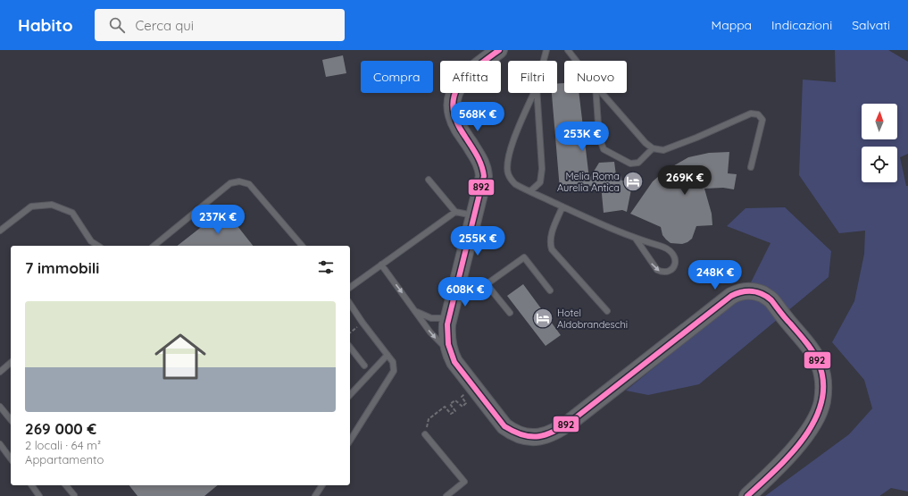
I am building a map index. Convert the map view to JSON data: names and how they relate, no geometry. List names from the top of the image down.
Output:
{
  "places": {
    "hotel": ["Melia Roma Aurelia Antica", "Hotel Aldobrandeschi"]
  },
  "lines": ["transit line 892"],
  "north": "top",
  "page": {
    "header": "Habito",
    "search": "Cerca qui",
    "nav": ["Mappa", "Indicazioni", "Salvati"],
    "chip": [
      "Compra",
      "Affitta",
      "Filtri",
      "Nuovo"
    ],
    "price": [
      "568K €",
      "253K €",
      "269K €",
      "237K €",
      "255K €",
      "248K €",
      "608K €"
    ],
    "heading": "7 immobili",
    "list": [
      {
        "name": "269 000 €",
        "note": "2 locali · 64 m² · Appartamento"
      }
    ]
  }
}
